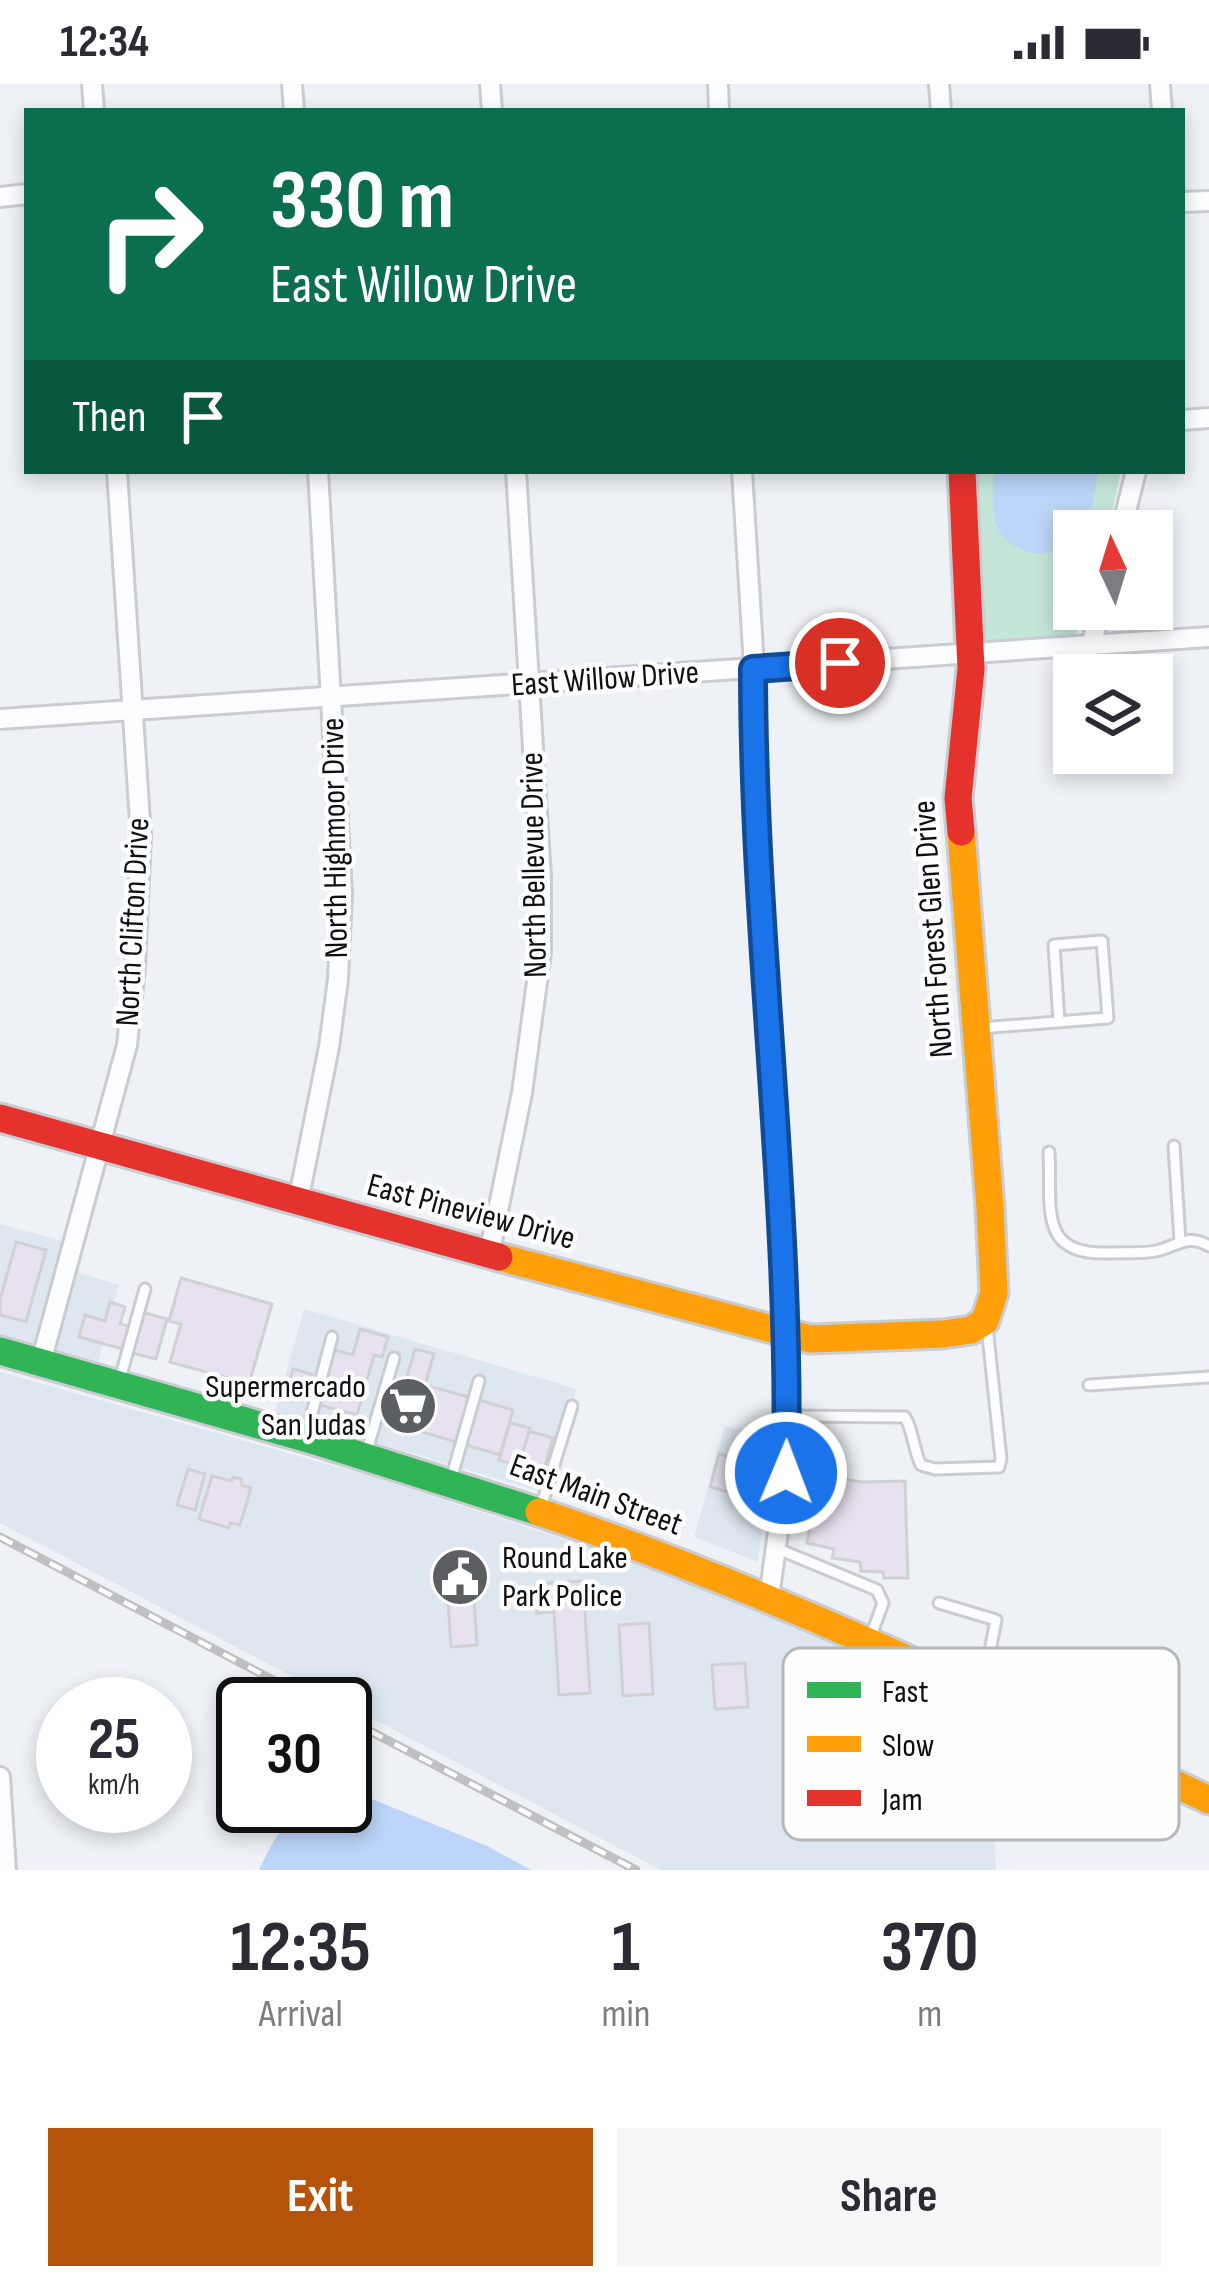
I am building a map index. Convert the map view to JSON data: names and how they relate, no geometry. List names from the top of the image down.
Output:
{
  "streets": {
    "street": [
      "East Willow Drive",
      "North Highmoor Drive",
      "North Bellevue Drive",
      "North Clifton Drive",
      "North Forest Glen Drive",
      "East Pineview Drive",
      "East Main Street"
    ]
  },
  "crossings": [
    ["East Willow Drive", "North Highmoor Drive"],
    ["East Willow Drive", "North Bellevue Drive"],
    ["East Willow Drive", "North Clifton Drive"],
    ["East Willow Drive", "North Forest Glen Drive"],
    ["North Highmoor Drive", "East Pineview Drive"],
    ["North Bellevue Drive", "East Pineview Drive"],
    ["North Clifton Drive", "East Pineview Drive"],
    ["North Clifton Drive", "East Main Street"],
    ["North Forest Glen Drive", "East Pineview Drive"]
  ],
  "places": {
    "supermarket": ["Supermercado San Judas"],
    "public building": ["Round Lake Park Police"]
  },
  "legend": ["Fast", "Slow", "Jam"],
  "north": "top",
  "page": {
    "status": "12:34",
    "turn": ["330 m", "East Willow Drive"],
    "then": "Then",
    "speed": "25 km/h",
    "limit": "30",
    "eta": [
      "12:35",
      "Arrival",
      "1",
      "min",
      "370",
      "m"
    ],
    "buttons": ["Exit", "Share"]
  }
}
